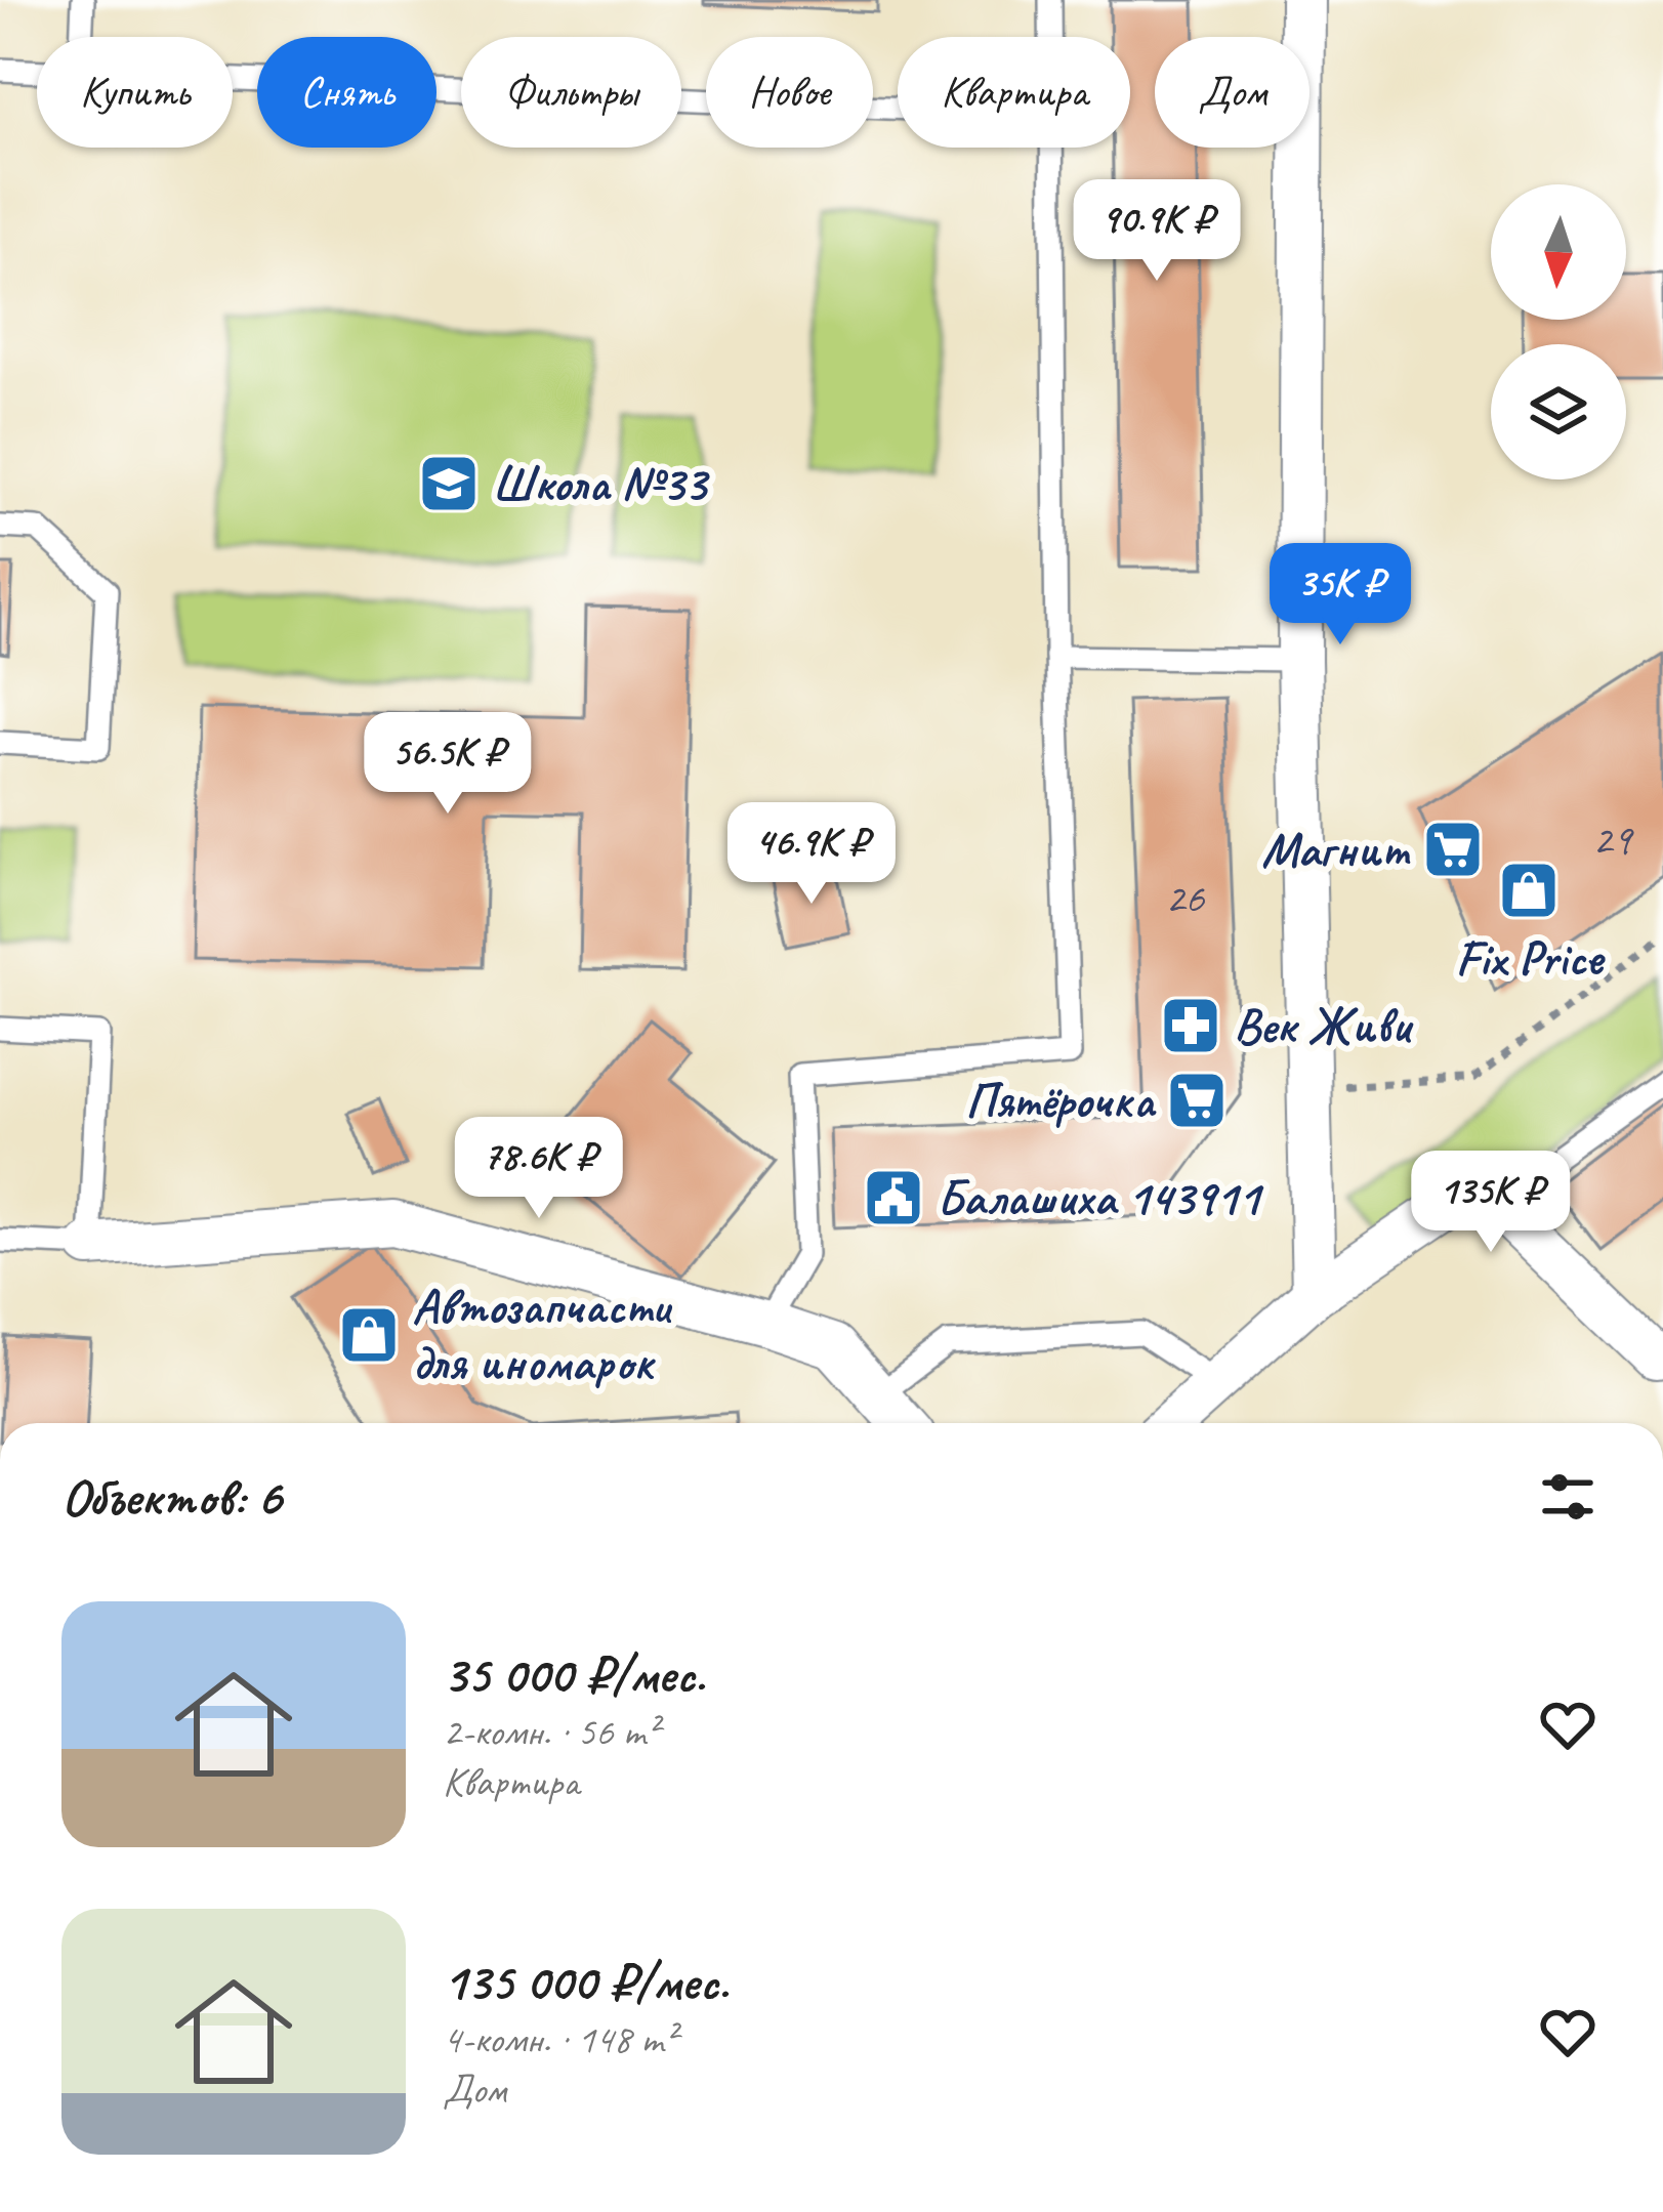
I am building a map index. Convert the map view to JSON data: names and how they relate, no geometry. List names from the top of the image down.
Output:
{
  "places": {
    "school or university": ["Школа №33"],
    "supermarket": ["Магнит", "Пятёрочка"],
    "shop": ["Fix Price", "Автозапчасти для иномарок"],
    "pharmacy": ["Век Живи"],
    "public building": ["Балашиха 143911"]
  },
  "house_numbers": ["29", "26"],
  "north": "bottom",
  "page": {
    "chip": [
      "Купить",
      "Снять",
      "Фильтры",
      "Новое",
      "Квартира",
      "Дом"
    ],
    "price": [
      "90.9K ₽",
      "35K ₽",
      "56.5K ₽",
      "46.9K ₽",
      "78.6K ₽",
      "135K ₽"
    ],
    "heading": "Объектов: 6",
    "list": [
      {
        "name": "35 000 ₽/мес.",
        "note": "2-комн. · 56 m² · Квартира"
      },
      {
        "name": "135 000 ₽/мес.",
        "note": "4-комн. · 148 m² · Дом"
      }
    ]
  }
}
